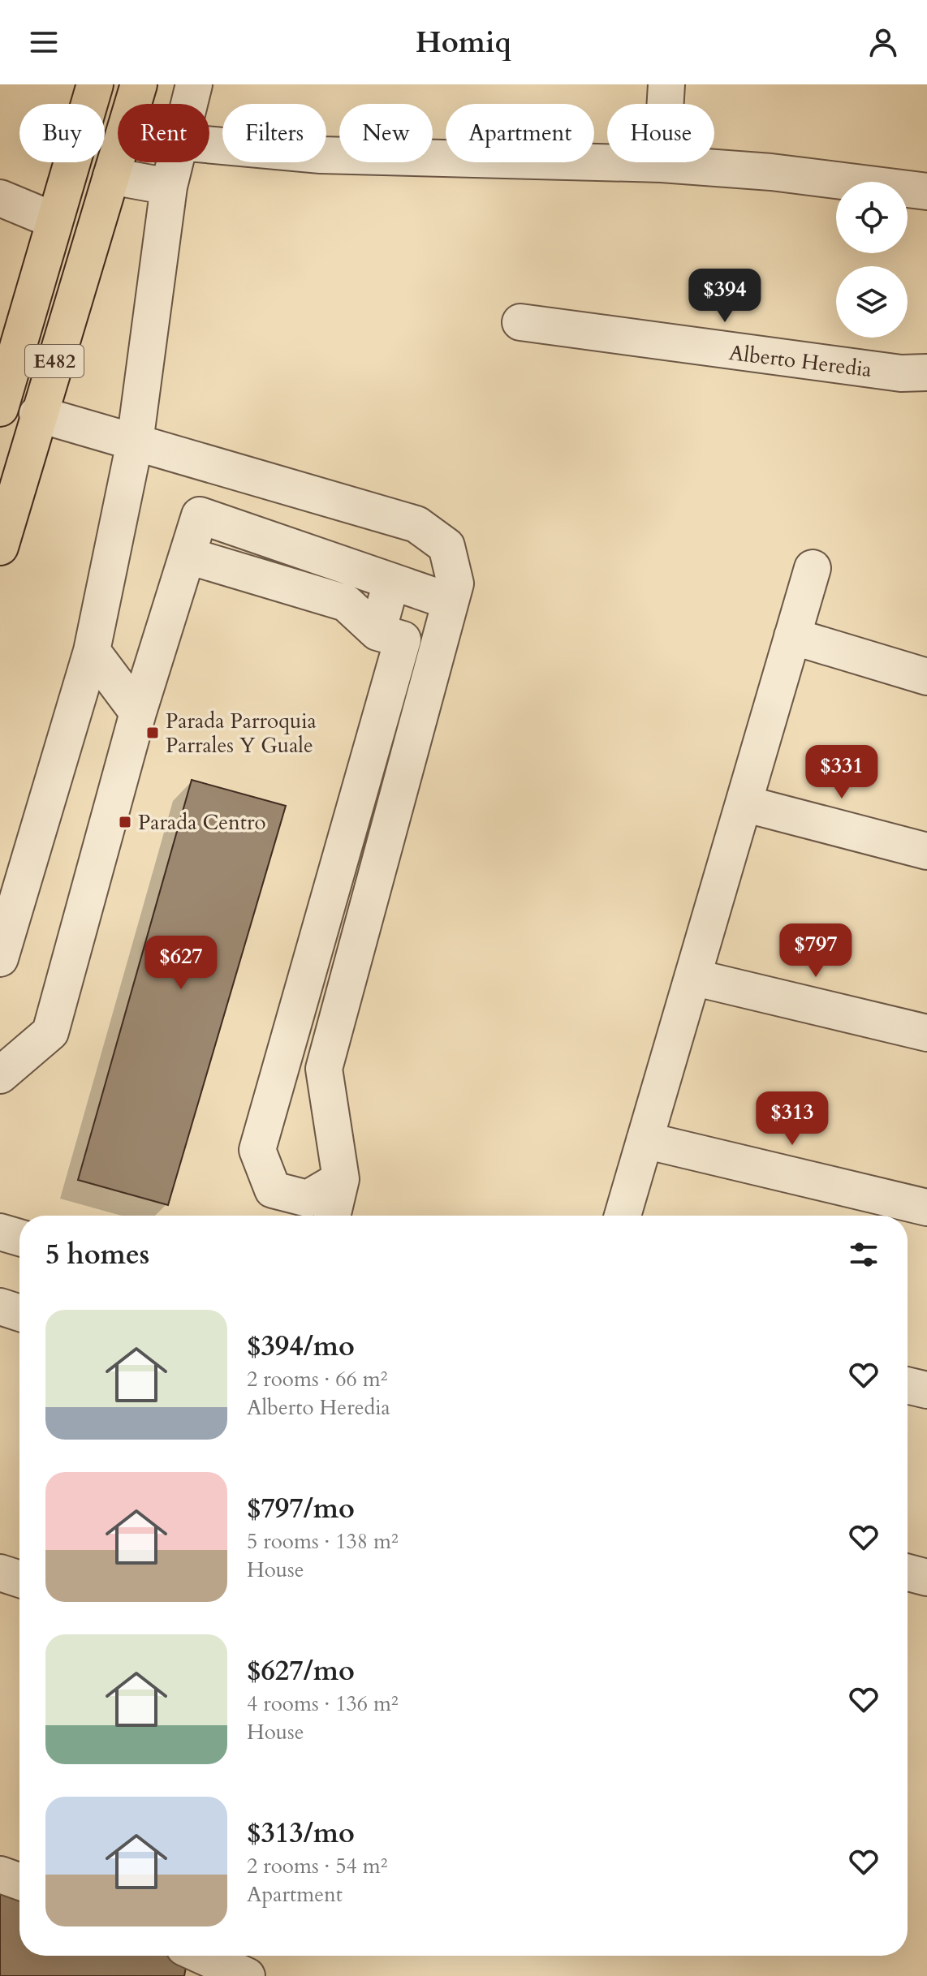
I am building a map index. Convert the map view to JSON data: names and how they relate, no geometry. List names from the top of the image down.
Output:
{
  "streets": {
    "highway": ["E482"],
    "street": ["Alberto Heredia"]
  },
  "places": {
    "transit": ["Parada Parroquia Parrales Y Guale", "Parada Centro"]
  },
  "page": {
    "header": "Homiq",
    "chip": [
      "Buy",
      "Rent",
      "Filters",
      "New",
      "Apartment",
      "House"
    ],
    "price": [
      "$394",
      "$331",
      "$797",
      "$627",
      "$313"
    ],
    "heading": "5 homes",
    "list": [
      {
        "name": "$394/mo",
        "note": "2 rooms · 66 m² · Alberto Heredia"
      },
      {
        "name": "$797/mo",
        "note": "5 rooms · 138 m² · House"
      },
      {
        "name": "$627/mo",
        "note": "4 rooms · 136 m² · House"
      },
      {
        "name": "$313/mo",
        "note": "2 rooms · 54 m² · Apartment"
      }
    ]
  }
}
